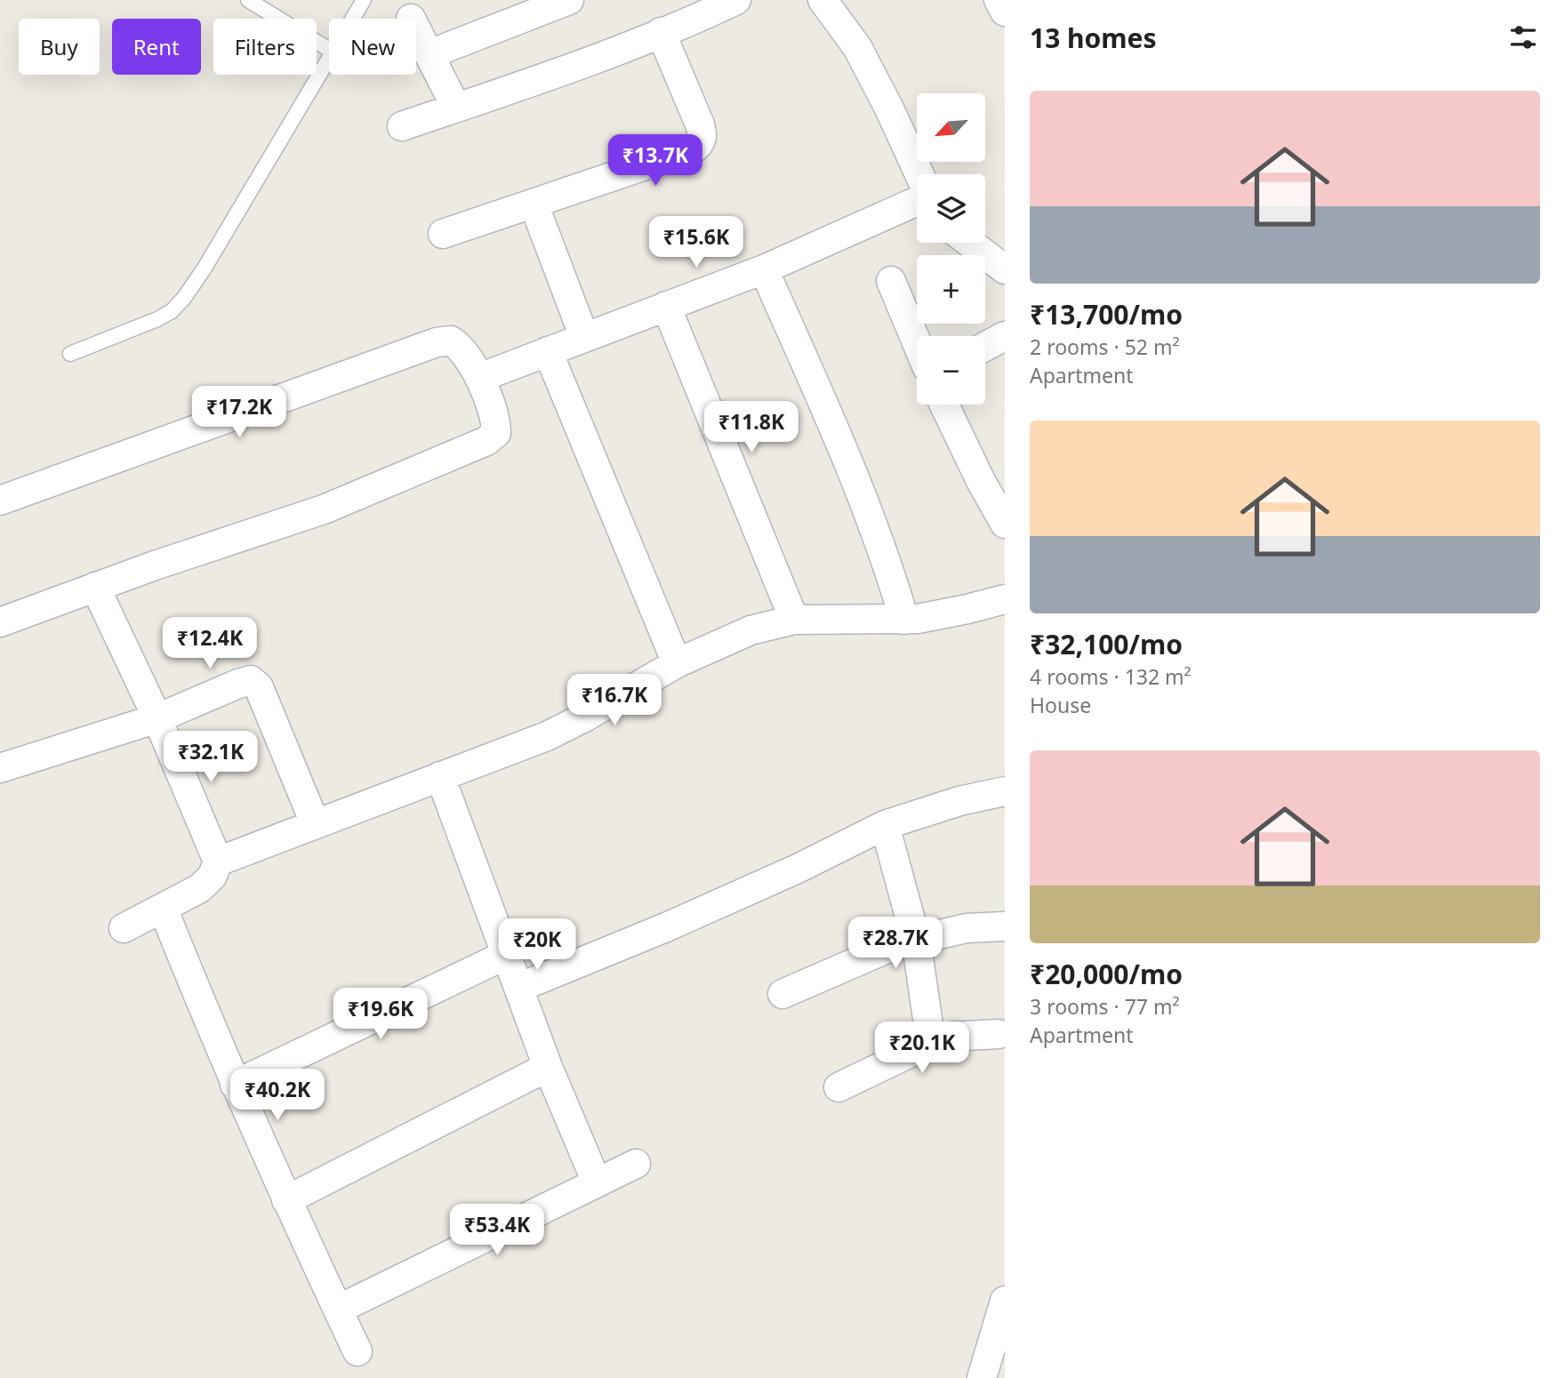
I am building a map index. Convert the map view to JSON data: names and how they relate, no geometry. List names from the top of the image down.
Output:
{
  "north": "bottom left",
  "page": {
    "heading": "13 homes",
    "chip": [
      "Buy",
      "Rent",
      "Filters",
      "New"
    ],
    "list": [
      {
        "name": "₹13,700/mo",
        "note": "2 rooms · 52 m² · Apartment"
      },
      {
        "name": "₹32,100/mo",
        "note": "4 rooms · 132 m² · House"
      },
      {
        "name": "₹20,000/mo",
        "note": "3 rooms · 77 m² · Apartment"
      }
    ],
    "map_buttons": ["+", "−"],
    "price": [
      "₹13.7K",
      "₹15.6K",
      "₹17.2K",
      "₹11.8K",
      "₹12.4K",
      "₹16.7K",
      "₹32.1K",
      "₹28.7K",
      "₹20K",
      "₹19.6K",
      "₹20.1K",
      "₹40.2K",
      "₹53.4K"
    ]
  }
}
